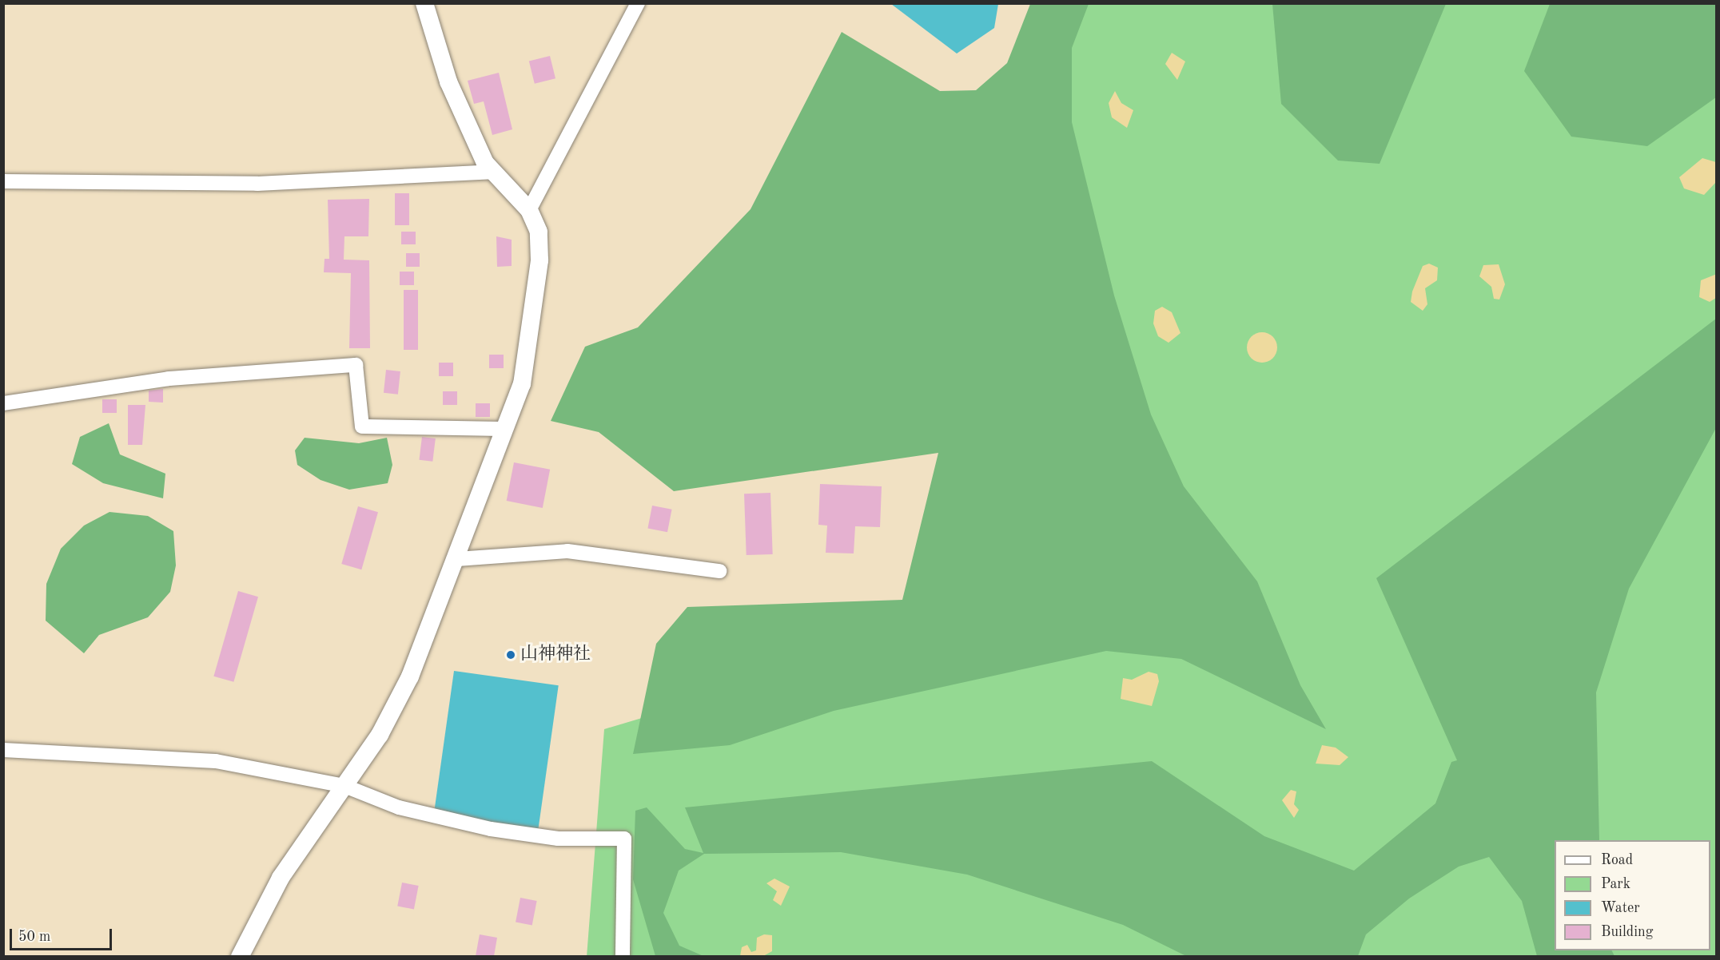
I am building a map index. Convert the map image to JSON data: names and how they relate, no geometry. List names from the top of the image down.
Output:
{
  "places": ["山神神社"],
  "legend": [
    "Road",
    "Park",
    "Water",
    "Building"
  ],
  "scale_bar": "50 m"
}
